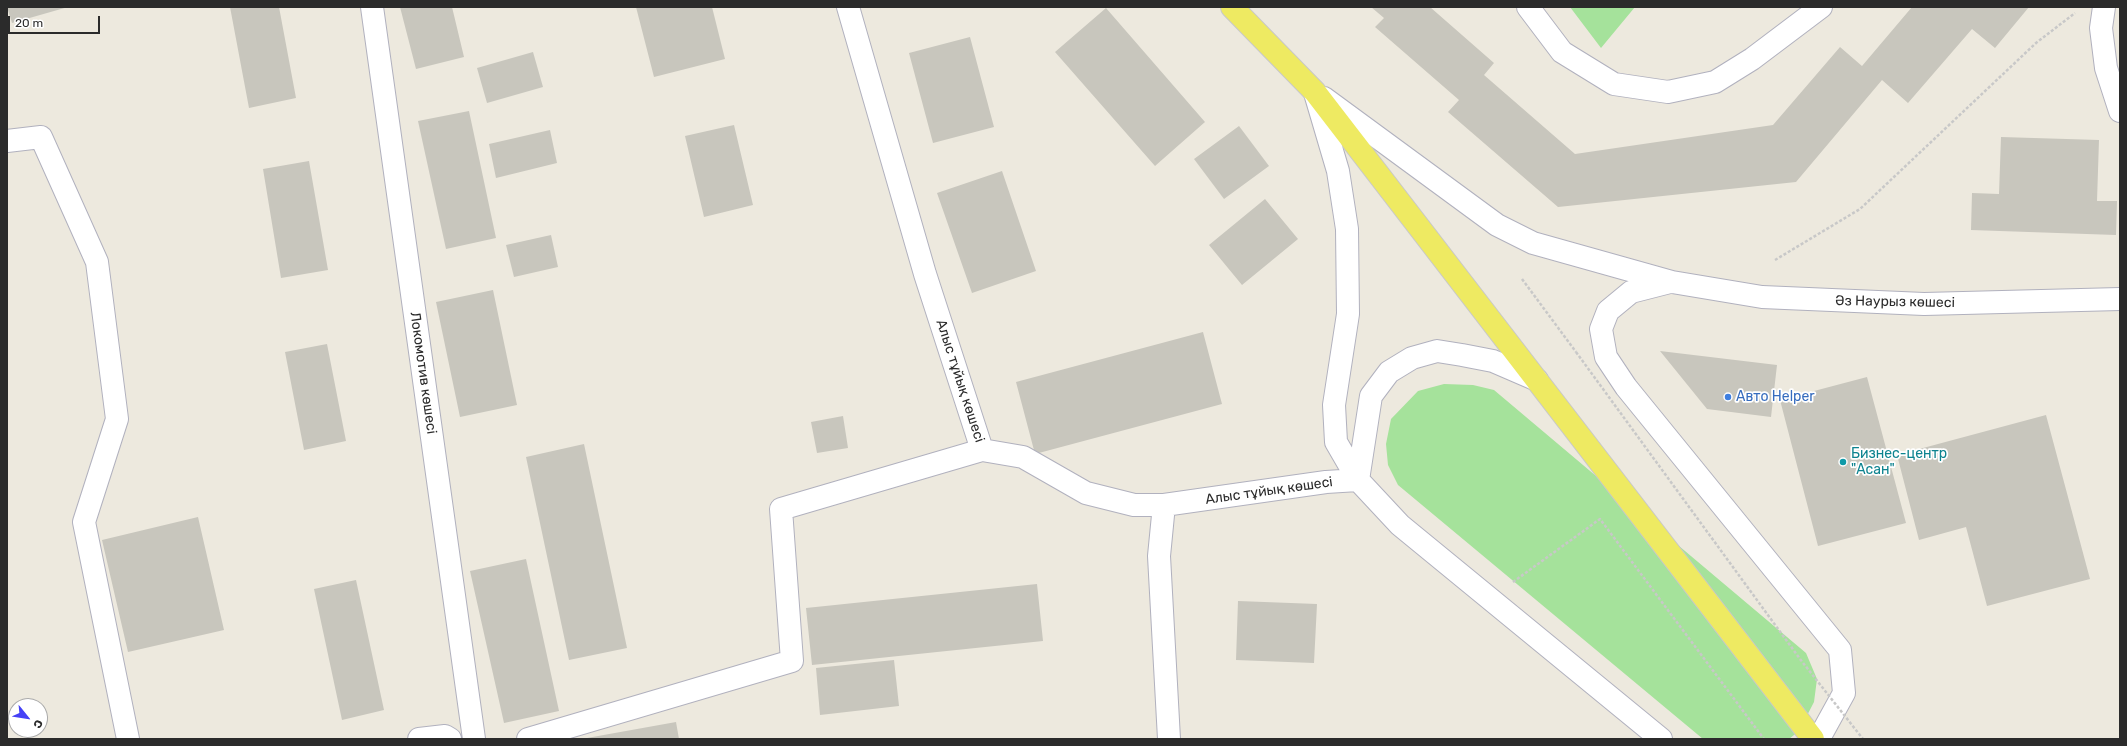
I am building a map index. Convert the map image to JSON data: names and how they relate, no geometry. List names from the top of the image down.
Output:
{
  "streets": {
    "street": ["Әз Наурыз көшесі", "Локомотив көшесі", "Алыс тұйық көшесі"]
  },
  "places": ["Авто Helper", "Бизнес-центр \"Асан\""],
  "scale_bar": "20 m",
  "north": "bottom right"
}
